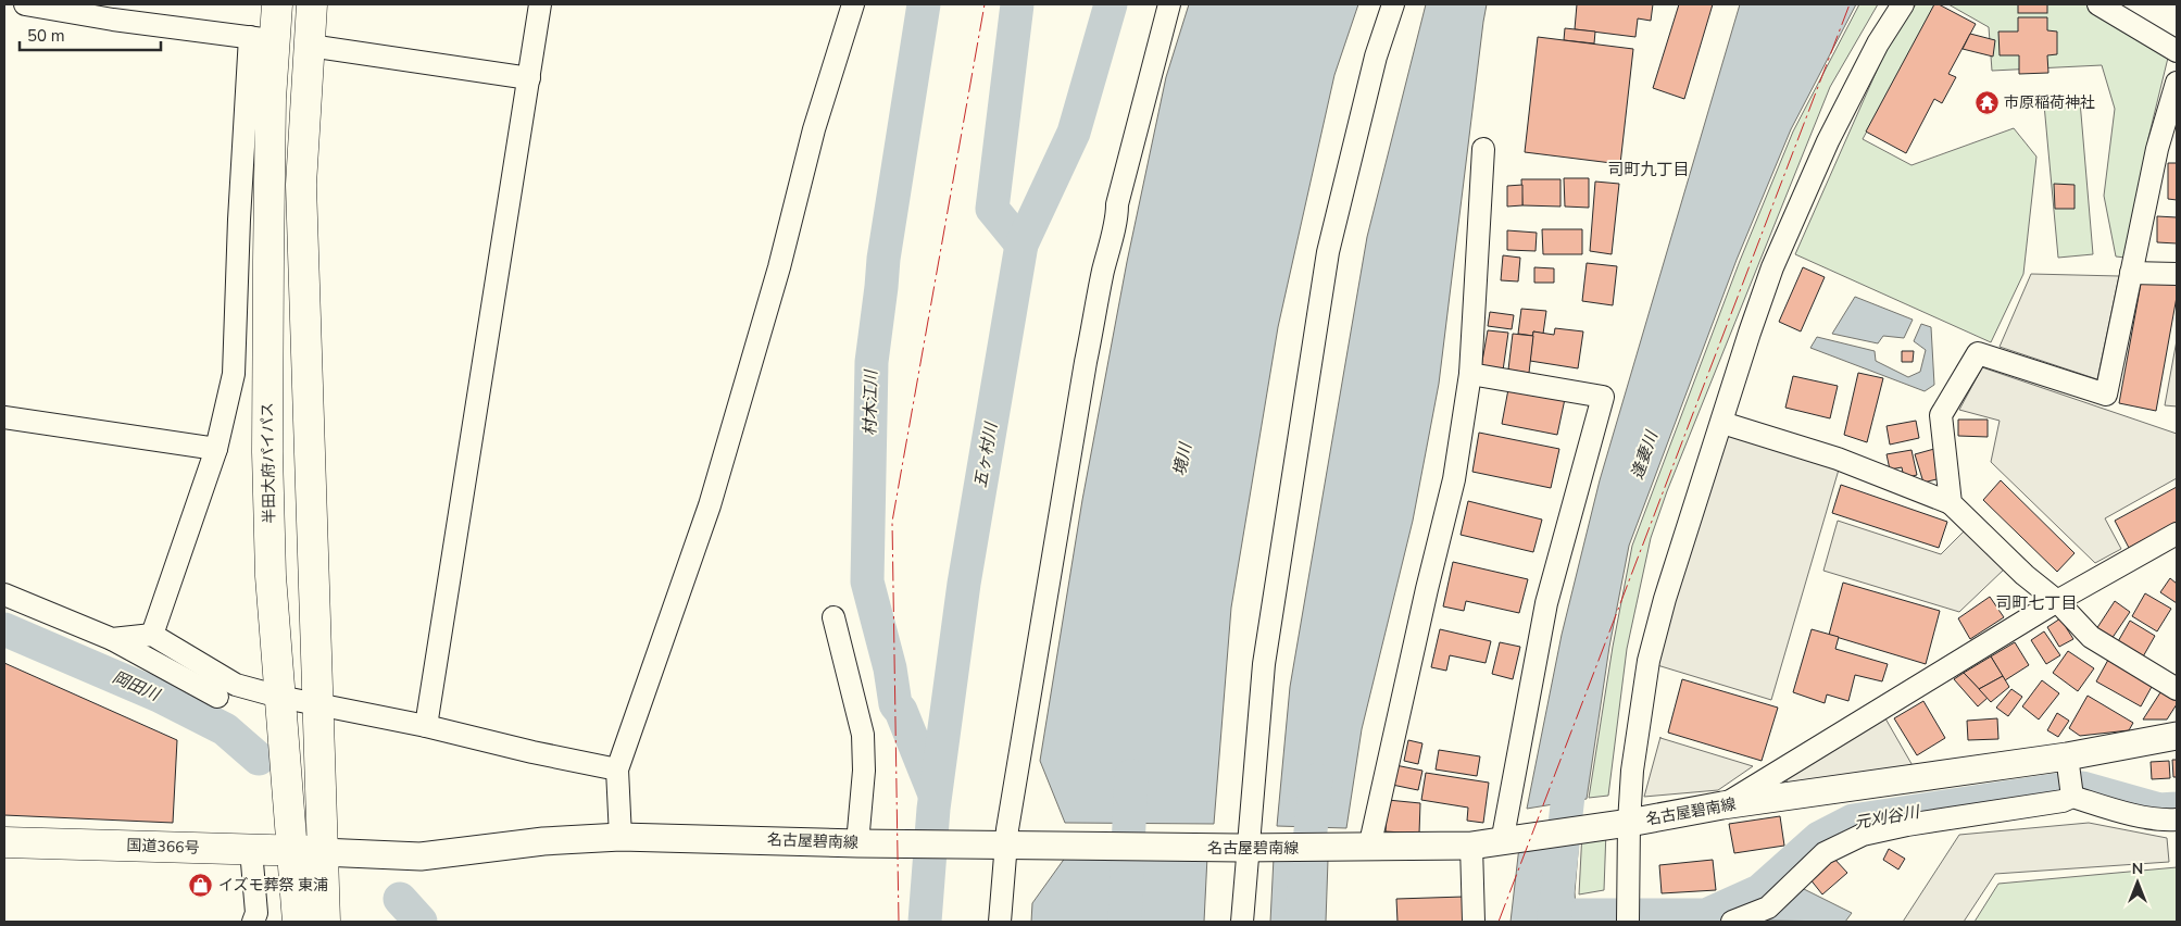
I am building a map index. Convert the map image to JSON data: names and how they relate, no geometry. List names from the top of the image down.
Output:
{
  "streets": {
    "highway": ["半田大府パイパス", "国道366号"],
    "main road": ["名古屋碧南線"]
  },
  "crossings": [
    ["半田大府パイパス", "国道366号"],
    ["名古屋碧南線", "国道366号"]
  ],
  "districts": ["司町九丁目", "司町七丁目"],
  "water": [
    "村木江川",
    "五ヶ村川",
    "逢妻川",
    "境川",
    "岡田川",
    "元刈谷川"
  ],
  "places": {
    "temple": ["市原稲荷神社"],
    "shop": ["イズモ葬祭 東浦"]
  },
  "scale_bar": "50 m",
  "north": "top"
}
